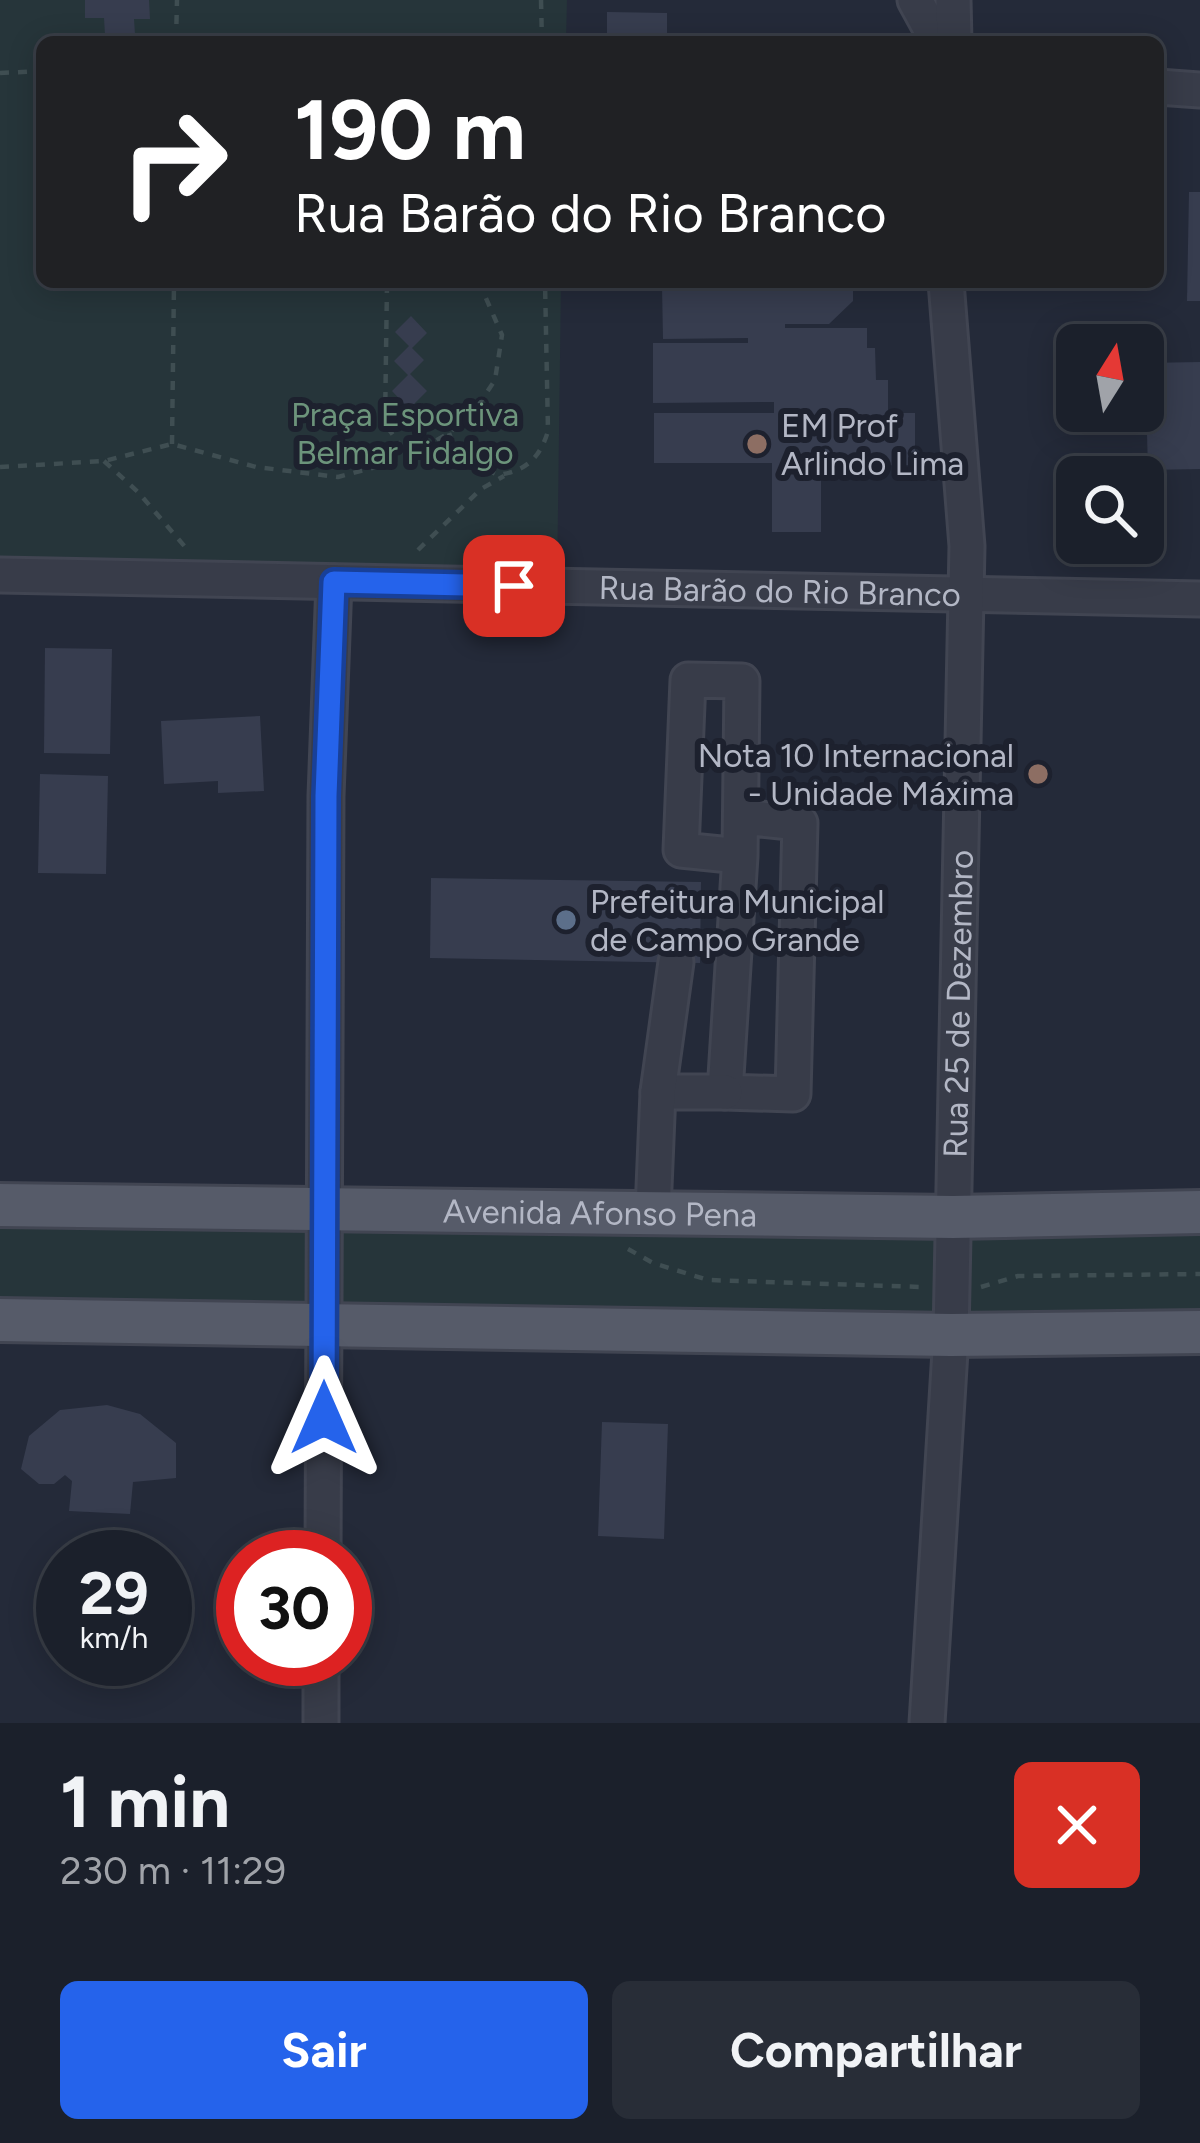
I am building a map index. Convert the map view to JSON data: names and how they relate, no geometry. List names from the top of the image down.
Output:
{
  "streets": {
    "main road": ["Avenida Afonso Pena"],
    "street": ["Rua Barão do Rio Branco", "Rua 25 de Dezembro"]
  },
  "crossings": [
    ["Rua Barão do Rio Branco", "Rua 25 de Dezembro"],
    ["Rua 25 de Dezembro", "Avenida Afonso Pena"]
  ],
  "parks": ["Praça Esportiva Belmar Fidalgo"],
  "places": ["EM Prof Arlindo Lima", "Nota 10 Internacional - Unidade Máxima", "Prefeitura Municipal de Campo Grande"],
  "north": "top",
  "page": {
    "turn": ["190 m", "Rua Barão do Rio Branco"],
    "speed": "29 km/h",
    "limit": "30",
    "heading": ["1 min", "230 m · 11:29"],
    "buttons": ["Sair", "Compartilhar"]
  }
}
